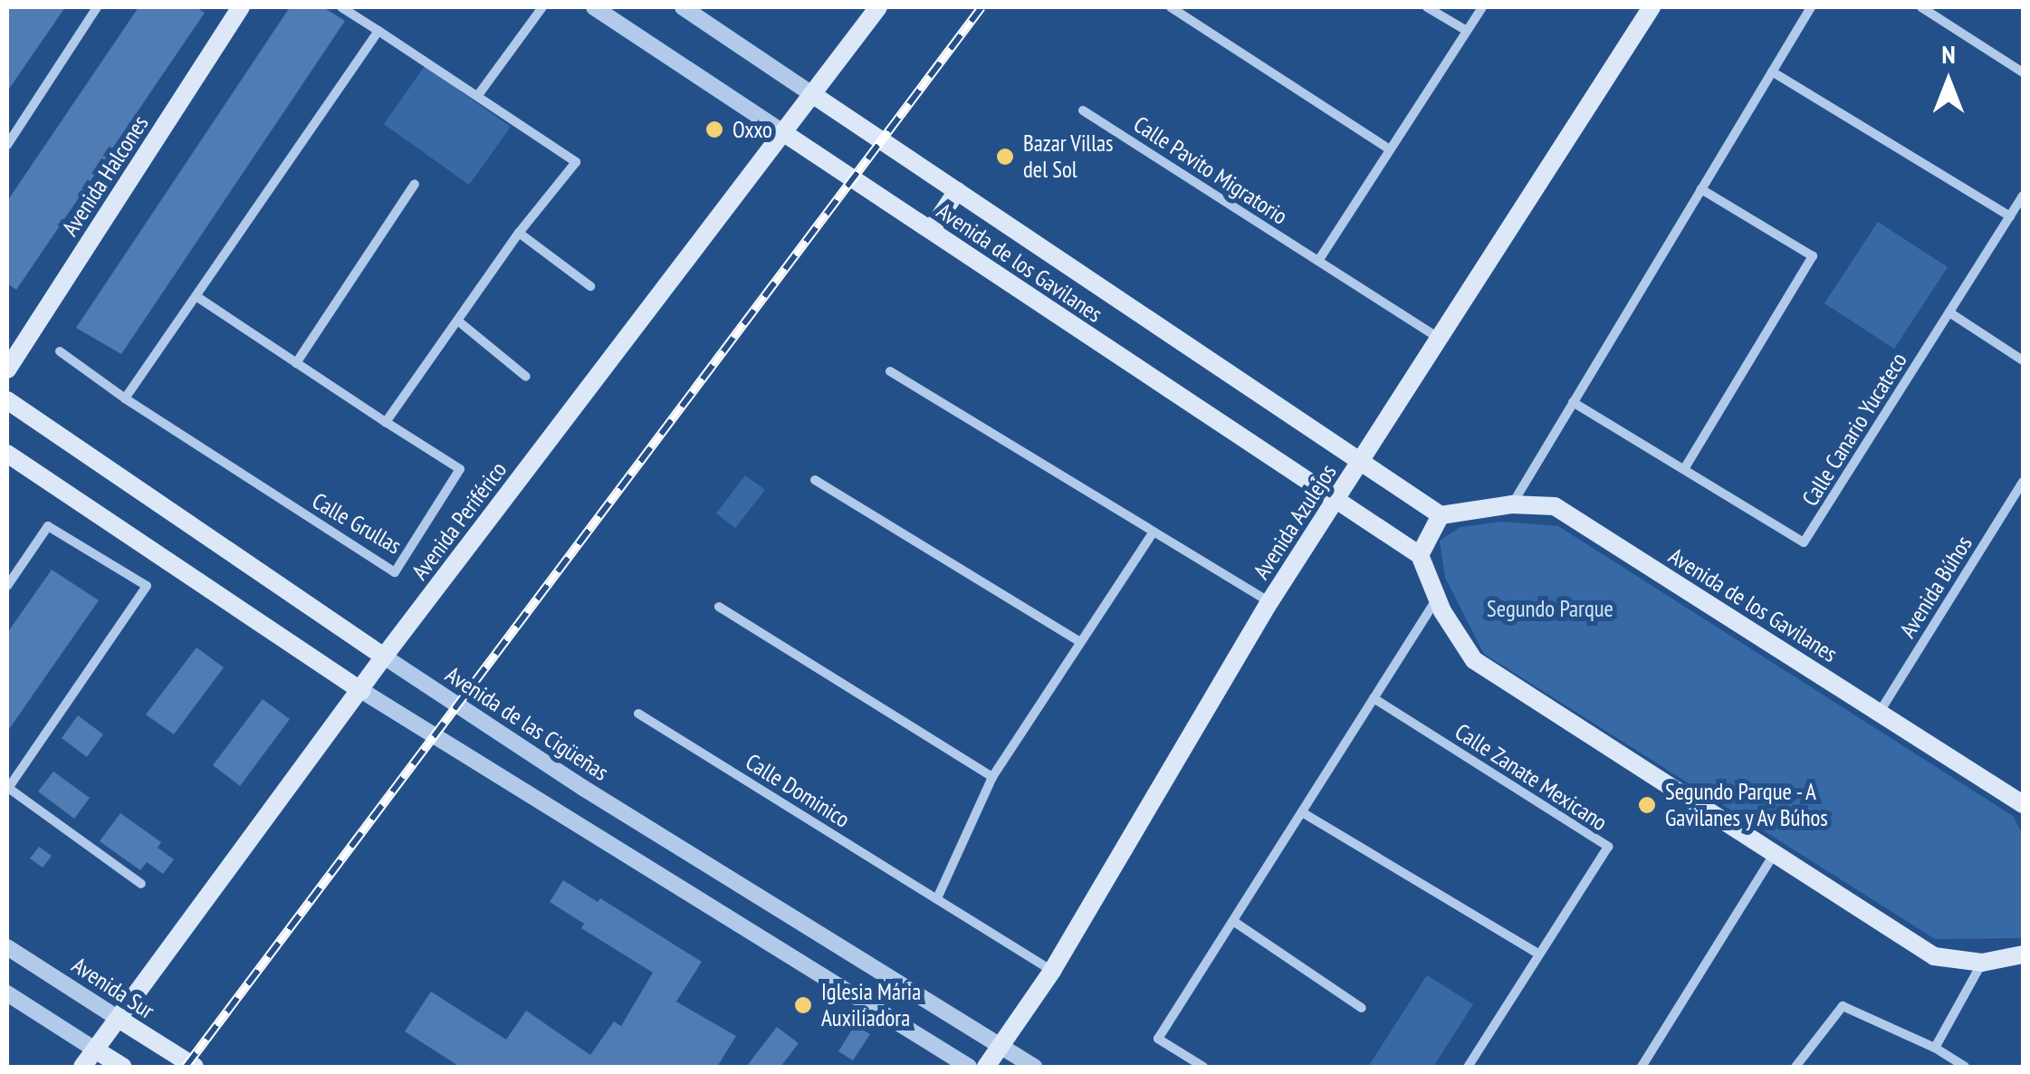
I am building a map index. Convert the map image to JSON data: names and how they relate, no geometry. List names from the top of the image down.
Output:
{
  "streets": {
    "main road": [
      "Avenida Halcones",
      "Avenida de los Gavilanes",
      "Avenida Periférico",
      "Avenida Azulejos",
      "Avenida de las Cigüeñas",
      "Avenida Sur"
    ],
    "street": [
      "Calle Pavito Migratorio",
      "Calle Canario Yucateco",
      "Calle Grullas",
      "Avenida Búhos",
      "Calle Zanate Mexicano",
      "Calle Dominico"
    ]
  },
  "crossings": [
    ["Calle Pavito Migratorio", "Avenida Azulejos"],
    ["Avenida de los Gavilanes", "Avenida Periférico"],
    ["Avenida de los Gavilanes", "Avenida Azulejos"],
    ["Avenida de los Gavilanes", "Avenida Búhos"],
    ["Avenida Periférico", "Avenida de las Cigüeñas"],
    ["Avenida Periférico", "Avenida Sur"],
    ["Avenida Azulejos", "Avenida de las Cigüeñas"],
    ["Avenida Azulejos", "Calle Dominico"]
  ],
  "parks": ["Segundo Parque"],
  "places": [
    "Oxxo",
    "Bazar Villas del Sol",
    "Segundo Parque - A Gavilanes y Av Búhos",
    "Iglesia Mária Auxiliadora"
  ],
  "north": "top"
}
